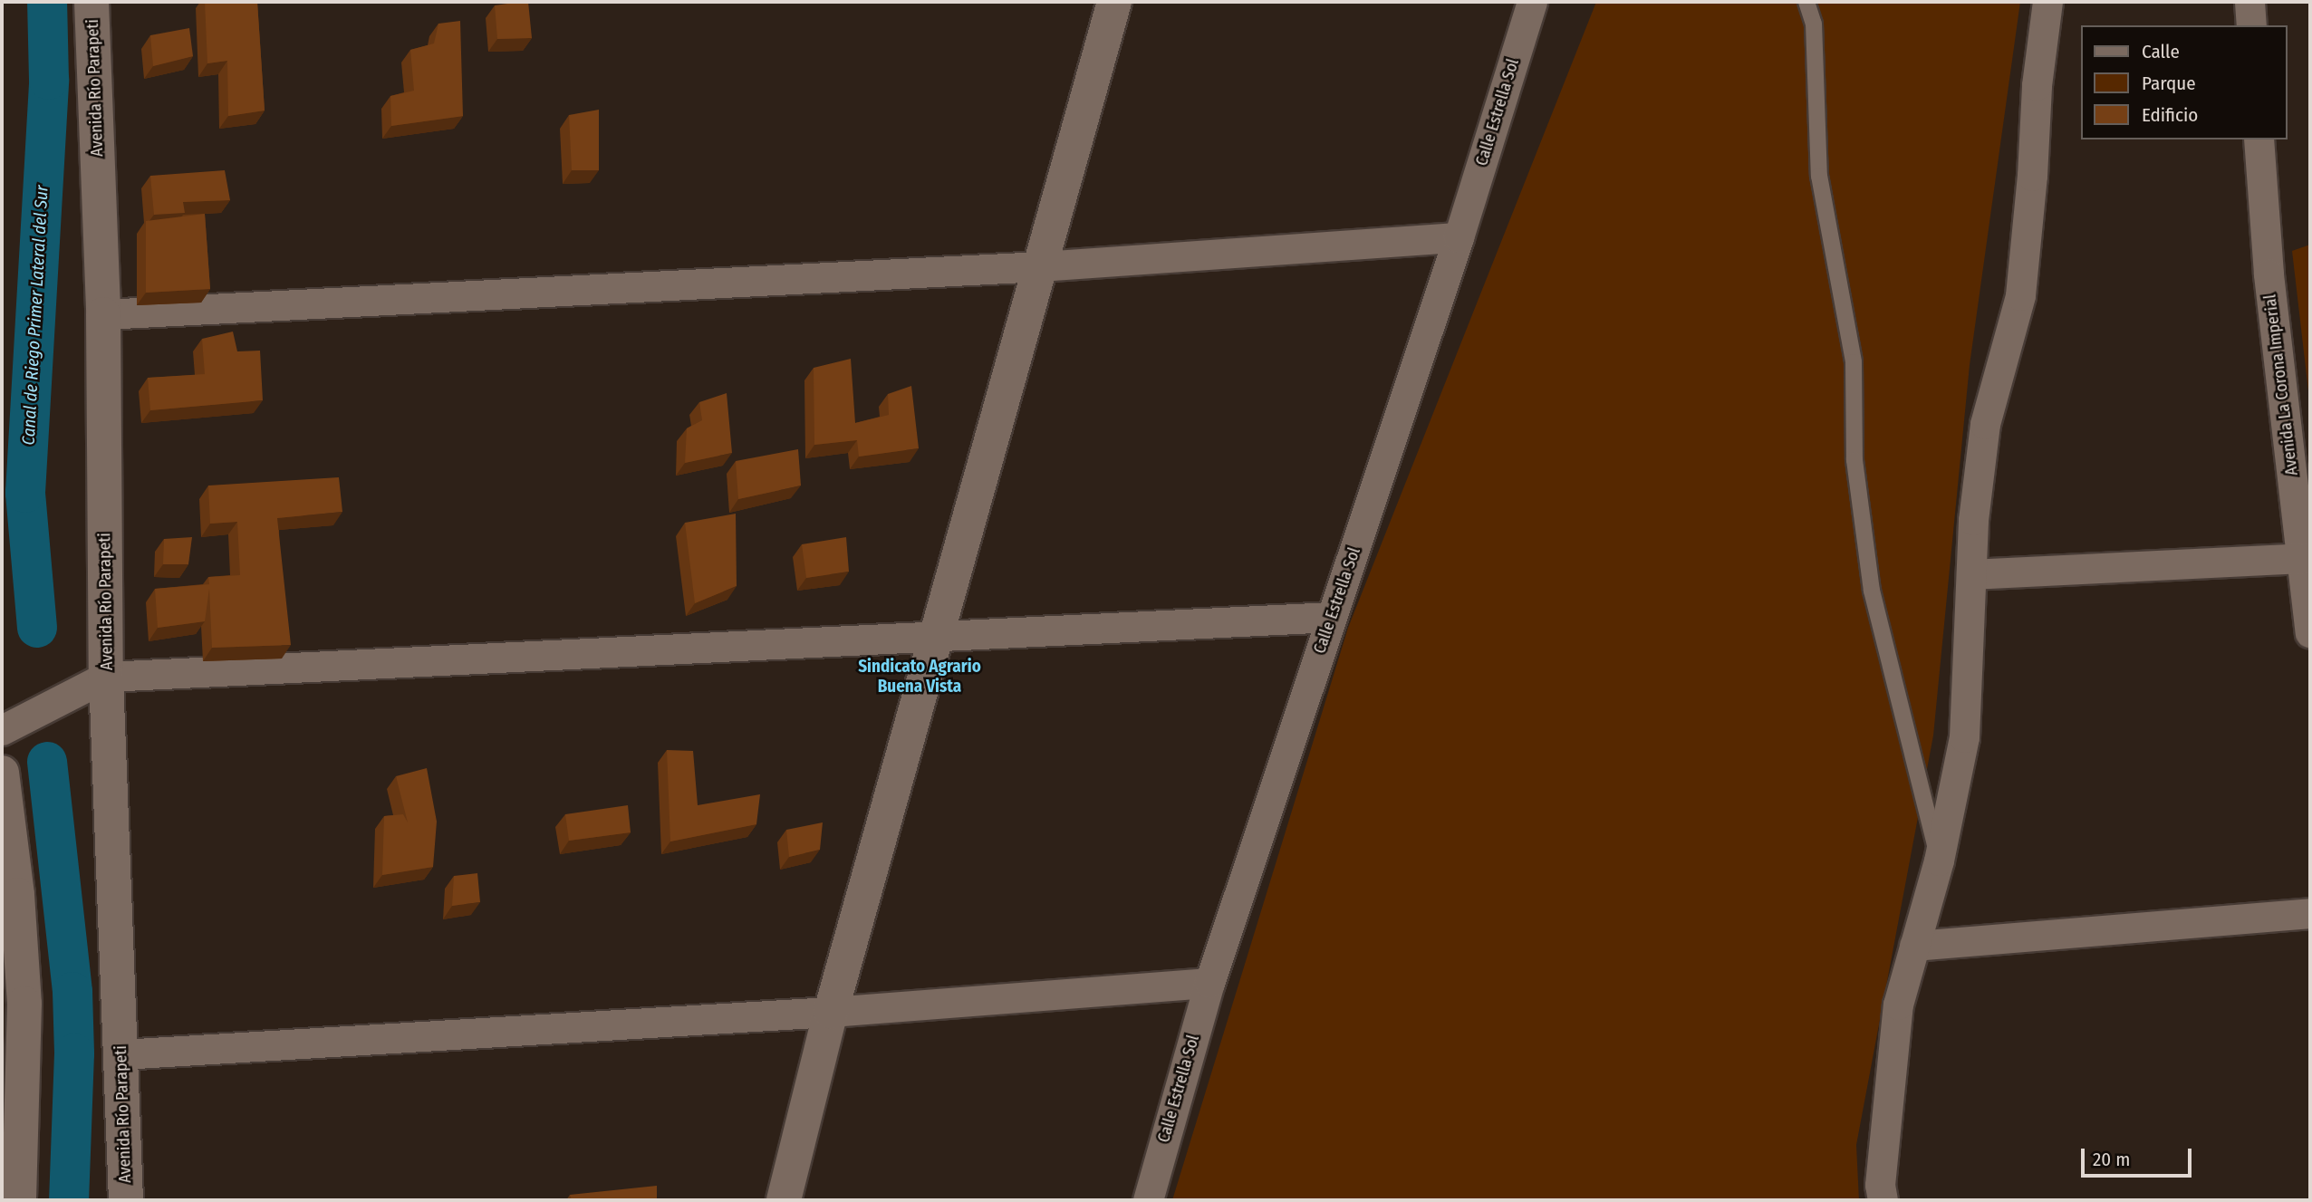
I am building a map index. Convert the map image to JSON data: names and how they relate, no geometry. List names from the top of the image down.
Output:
{
  "streets": {
    "street": ["Avenida Río Parapeti", "Calle Estrella Sol", "Avenida La Corona Imperial"]
  },
  "districts": ["Sindicato Agrario Buena Vista"],
  "water": ["Canal de Riego Primer Lateral del Sur"],
  "legend": ["Calle", "Parque", "Edificio"],
  "scale_bar": "20 m"
}
